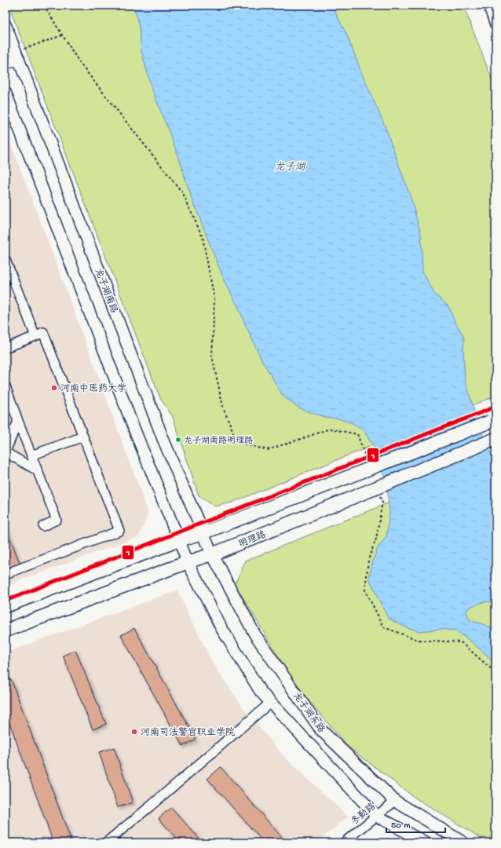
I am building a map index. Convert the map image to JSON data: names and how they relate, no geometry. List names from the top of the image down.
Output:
{
  "streets": {
    "main road": ["明理路"],
    "street": ["龙子湖南路", "龙子湖东路", "冬勤路"]
  },
  "crossings": [
    ["龙子湖南路", "明理路"],
    ["龙子湖南路", "龙子湖东路"],
    ["明理路", "龙子湖东路"],
    ["龙子湖东路", "冬勤路"]
  ],
  "water": ["龙子湖"],
  "places": ["河南中医药大学", "龙子湖南路明理路", "河南司法警官职业学院"],
  "lines": ["transit line 1"],
  "scale_bar": "50 m"
}
